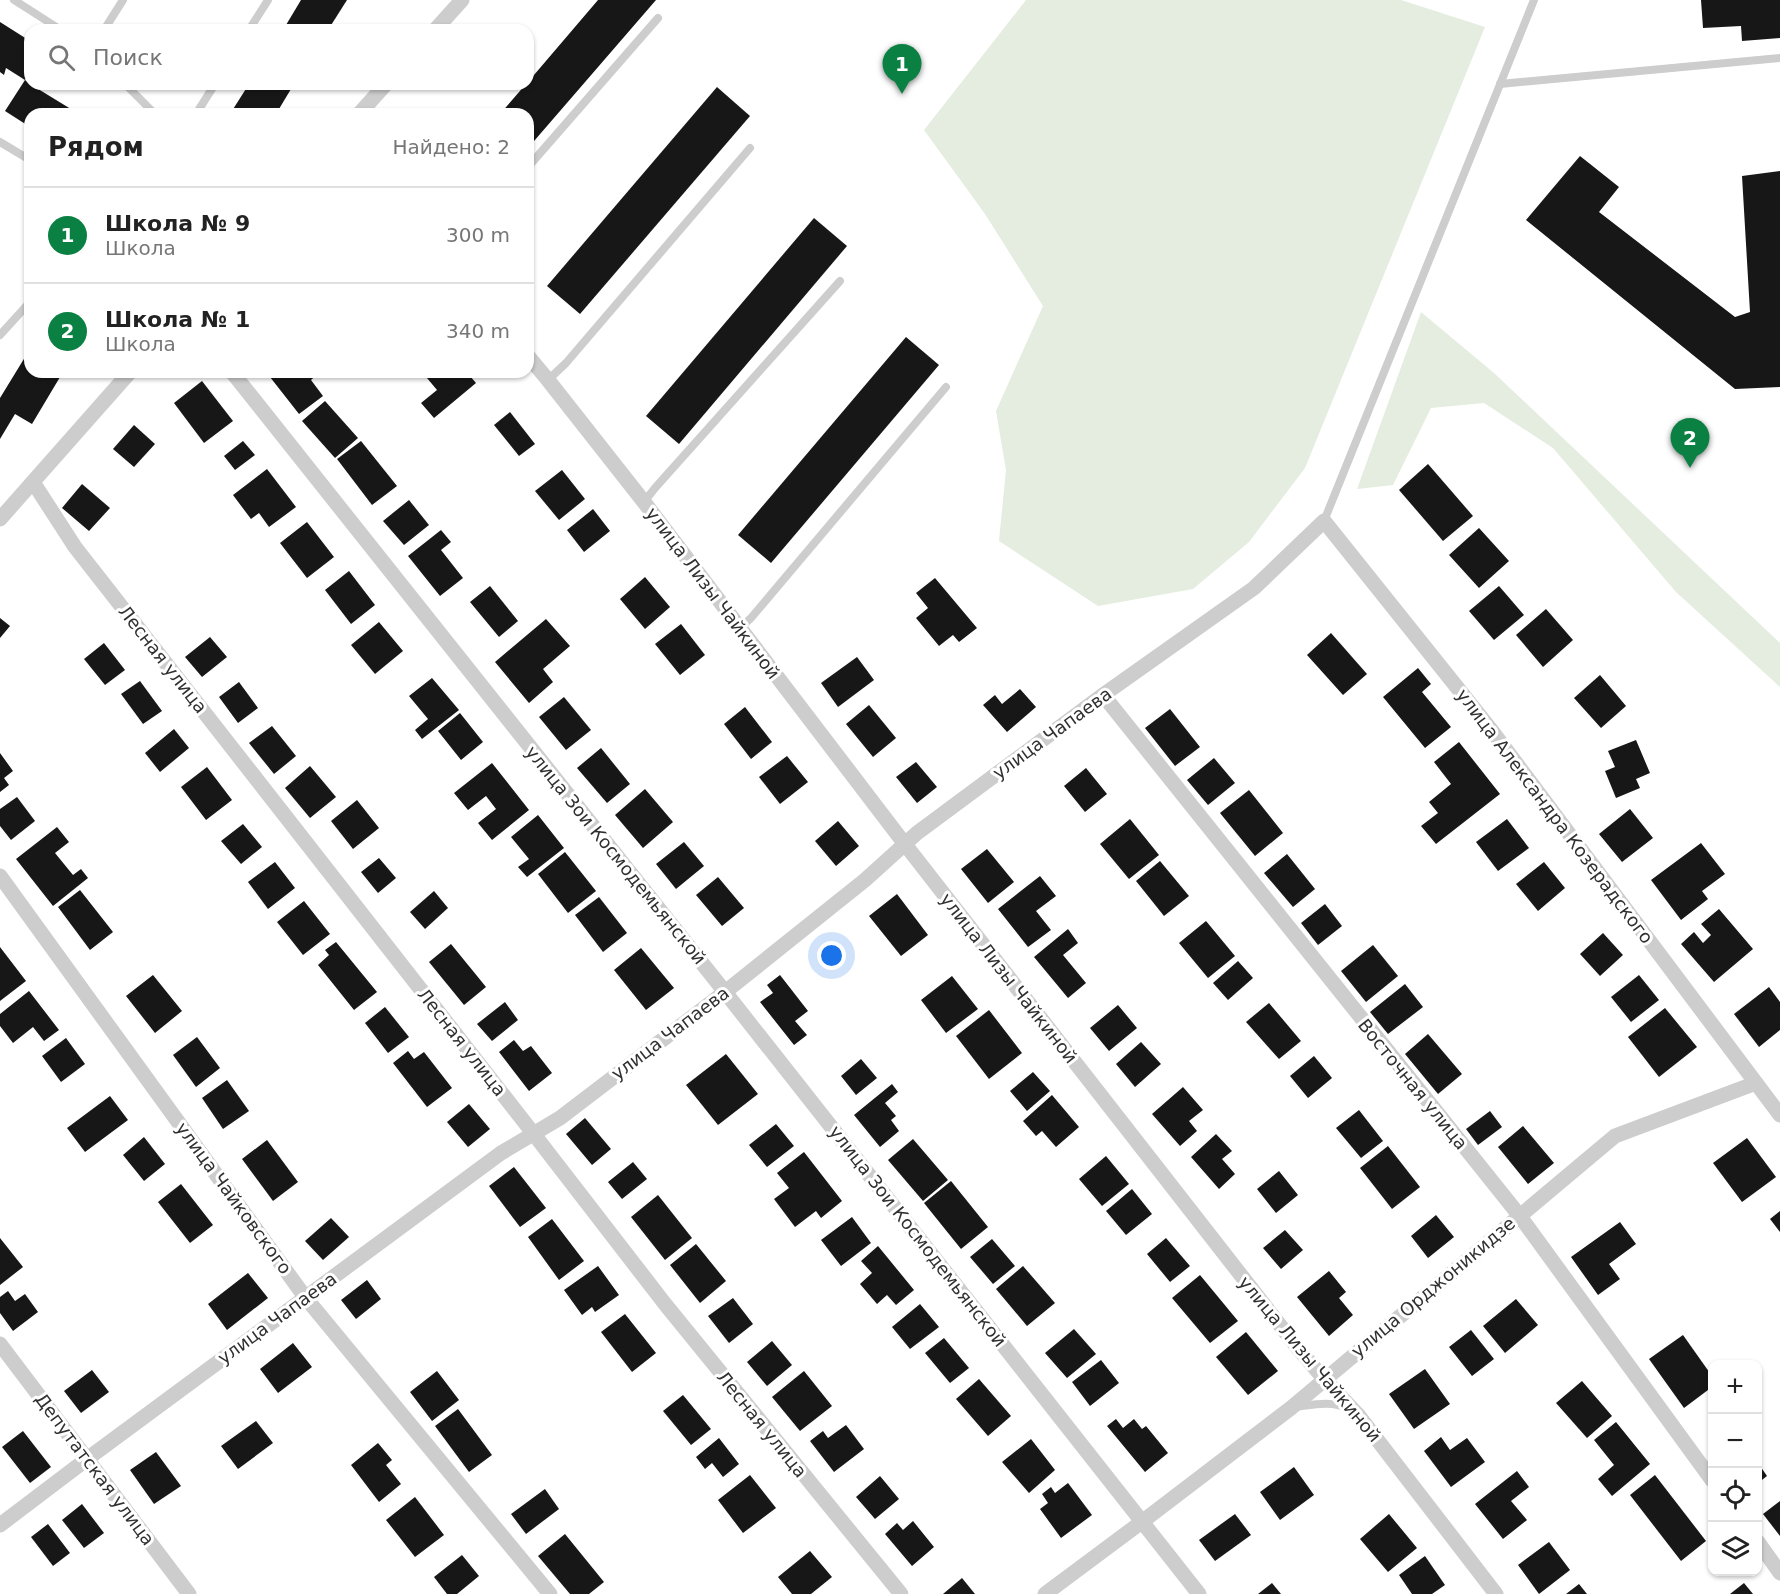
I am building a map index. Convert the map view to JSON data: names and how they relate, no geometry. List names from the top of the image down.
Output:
{
  "streets": {
    "street": [
      "улица Лизы Чайкиной",
      "Лесная улица",
      "улица Чапаева",
      "улица Александра Козерадского",
      "улица Зои Космодемьянской",
      "Восточная улица",
      "улица Чайковского",
      "улица Орджоникидзе",
      "Депутатская улица"
    ]
  },
  "crossings": [
    ["улица Лизы Чайкиной", "улица Чапаева"],
    ["улица Лизы Чайкиной", "улица Орджоникидзе"],
    ["Лесная улица", "улица Чапаева"],
    ["улица Чапаева", "улица Александра Козерадского"],
    ["улица Чапаева", "улица Зои Космодемьянской"],
    ["улица Чапаева", "Восточная улица"],
    ["улица Чапаева", "улица Чайковского"],
    ["улица Чапаева", "Депутатская улица"],
    ["улица Александра Козерадского", "улица Орджоникидзе"],
    ["улица Зои Космодемьянской", "улица Орджоникидзе"],
    ["Восточная улица", "улица Орджоникидзе"]
  ],
  "page": {
    "search": "Поиск",
    "pins": ["1", "2"],
    "heading": ["Рядом", "Найдено: 2"],
    "list": [
      {
        "mark": "1",
        "name": "Школа № 9",
        "note": "Школа",
        "value": "300 m"
      },
      {
        "mark": "2",
        "name": "Школа № 1",
        "note": "Школа",
        "value": "340 m"
      }
    ],
    "map_buttons": ["+", "−"]
  }
}
